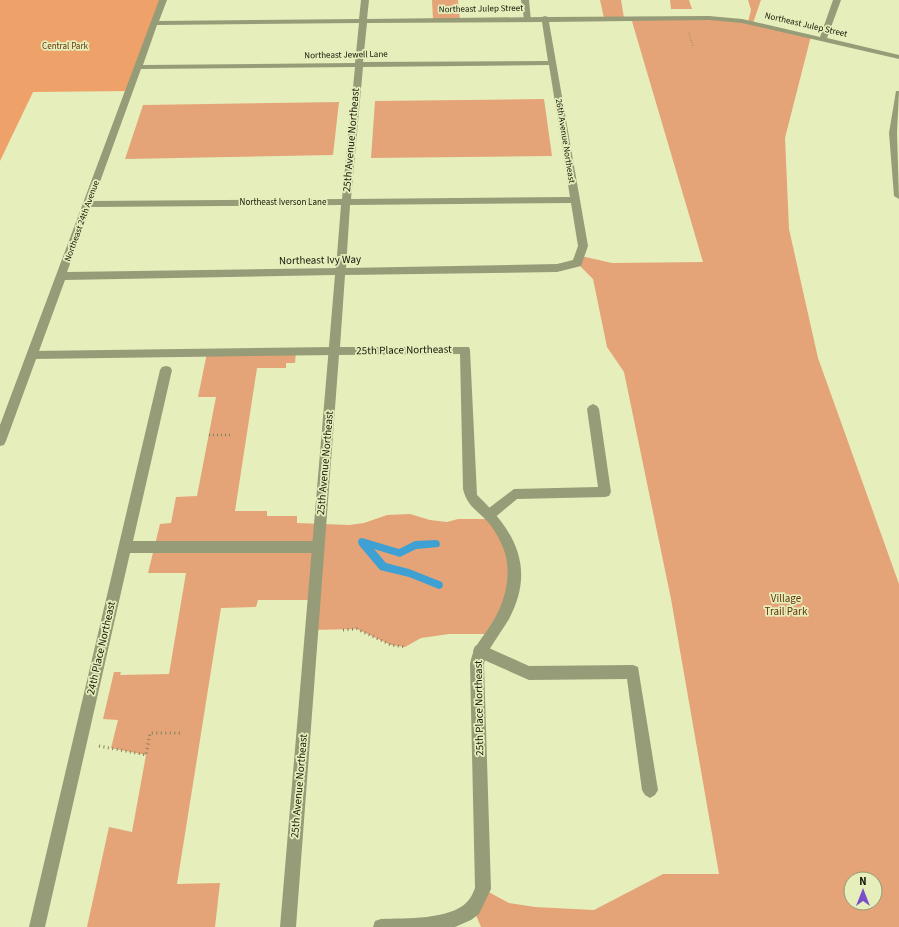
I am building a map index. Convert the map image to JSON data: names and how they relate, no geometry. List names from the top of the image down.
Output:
{
  "streets": {
    "street": [
      "Northeast Julep Street",
      "Northeast Jewell Lane",
      "25th Avenue Northeast",
      "26th Avenue Northeast",
      "Northeast Iverson Lane",
      "Northeast 24th Avenue",
      "Northeast Ivy Way",
      "25th Place Northeast",
      "24th Place Northeast"
    ]
  },
  "crossings": [
    ["Northeast Julep Street", "25th Avenue Northeast"],
    ["Northeast Julep Street", "26th Avenue Northeast"],
    ["Northeast Julep Street", "Northeast 24th Avenue"],
    ["Northeast Jewell Lane", "25th Avenue Northeast"],
    ["Northeast Jewell Lane", "26th Avenue Northeast"],
    ["Northeast Jewell Lane", "Northeast 24th Avenue"],
    ["25th Avenue Northeast", "Northeast Iverson Lane"],
    ["25th Avenue Northeast", "Northeast Ivy Way"],
    ["25th Avenue Northeast", "25th Place Northeast"],
    ["26th Avenue Northeast", "Northeast Iverson Lane"],
    ["26th Avenue Northeast", "Northeast Ivy Way"],
    ["Northeast Iverson Lane", "Northeast 24th Avenue"],
    ["Northeast 24th Avenue", "Northeast Ivy Way"]
  ],
  "parks": ["Central Park", "Village Trail Park"],
  "north": "top"
}
